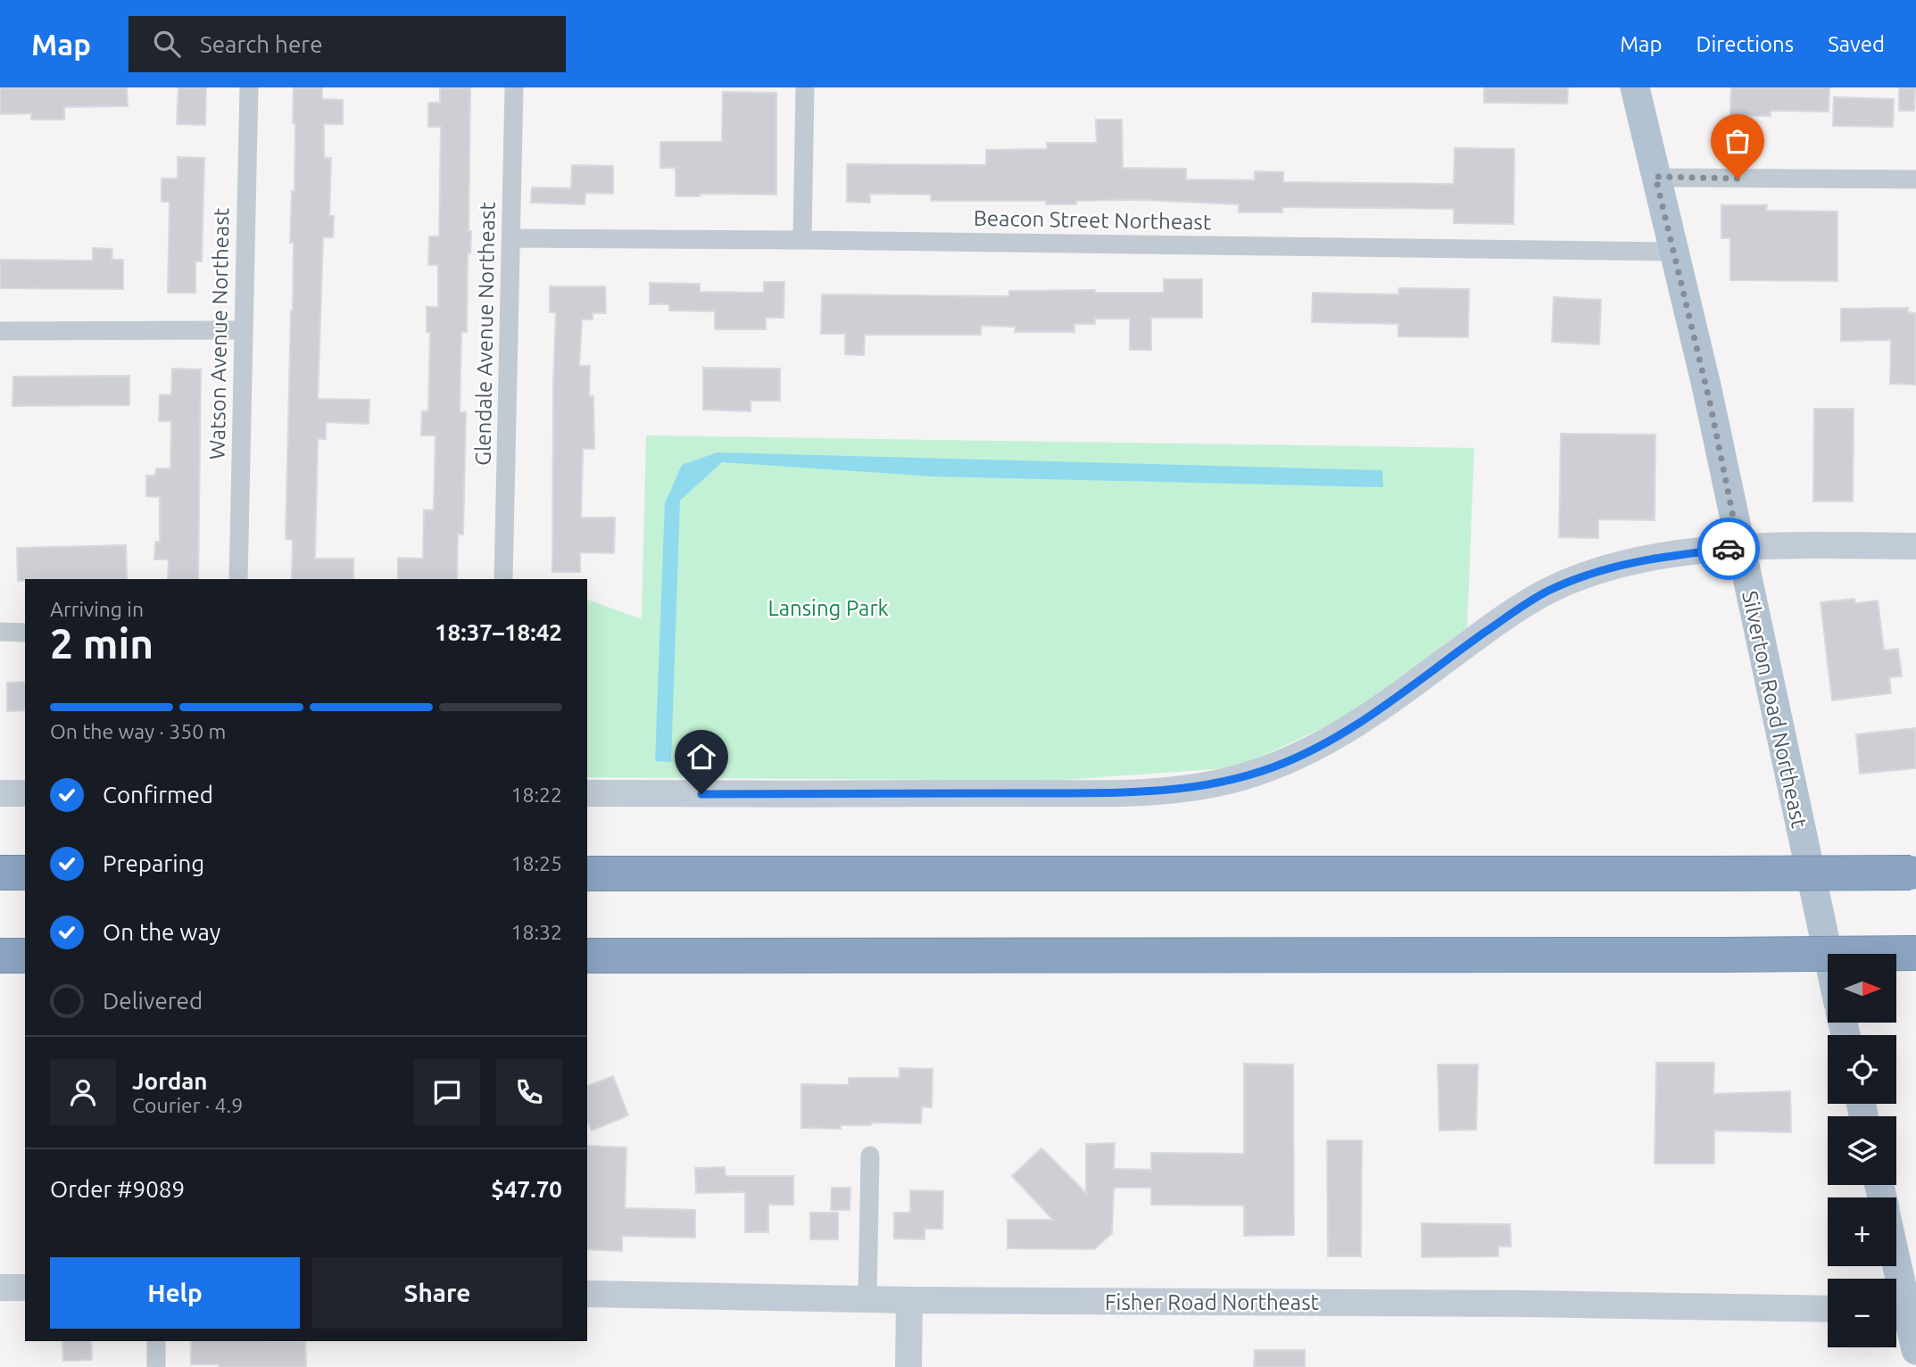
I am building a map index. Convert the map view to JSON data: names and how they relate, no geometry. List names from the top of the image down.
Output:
{
  "streets": {
    "main road": ["Silverton Road Northeast", "Fisher Road Northeast"],
    "street": ["Beacon Street Northeast", "Watson Avenue Northeast", "Glendale Avenue Northeast"]
  },
  "crossings": [
    ["Beacon Street Northeast", "Glendale Avenue Northeast"],
    ["Beacon Street Northeast", "Silverton Road Northeast"]
  ],
  "parks": ["Lansing Park"],
  "north": "right",
  "page": {
    "header": "Map",
    "search": "Search here",
    "nav": ["Map", "Directions", "Saved"],
    "heading": ["2 min", "Arriving in", "18:37–18:42"],
    "panel": [
      "Jordan",
      "Courier · 4.9",
      "Order #9089",
      "$47.70"
    ],
    "bar": "On the way · 350 m",
    "list": [
      ["Confirmed", "18:22"],
      ["Preparing", "18:25"],
      ["On the way", "18:32"],
      "Delivered"
    ],
    "map_buttons": ["+", "−"],
    "buttons": ["Help", "Share"]
  }
}
